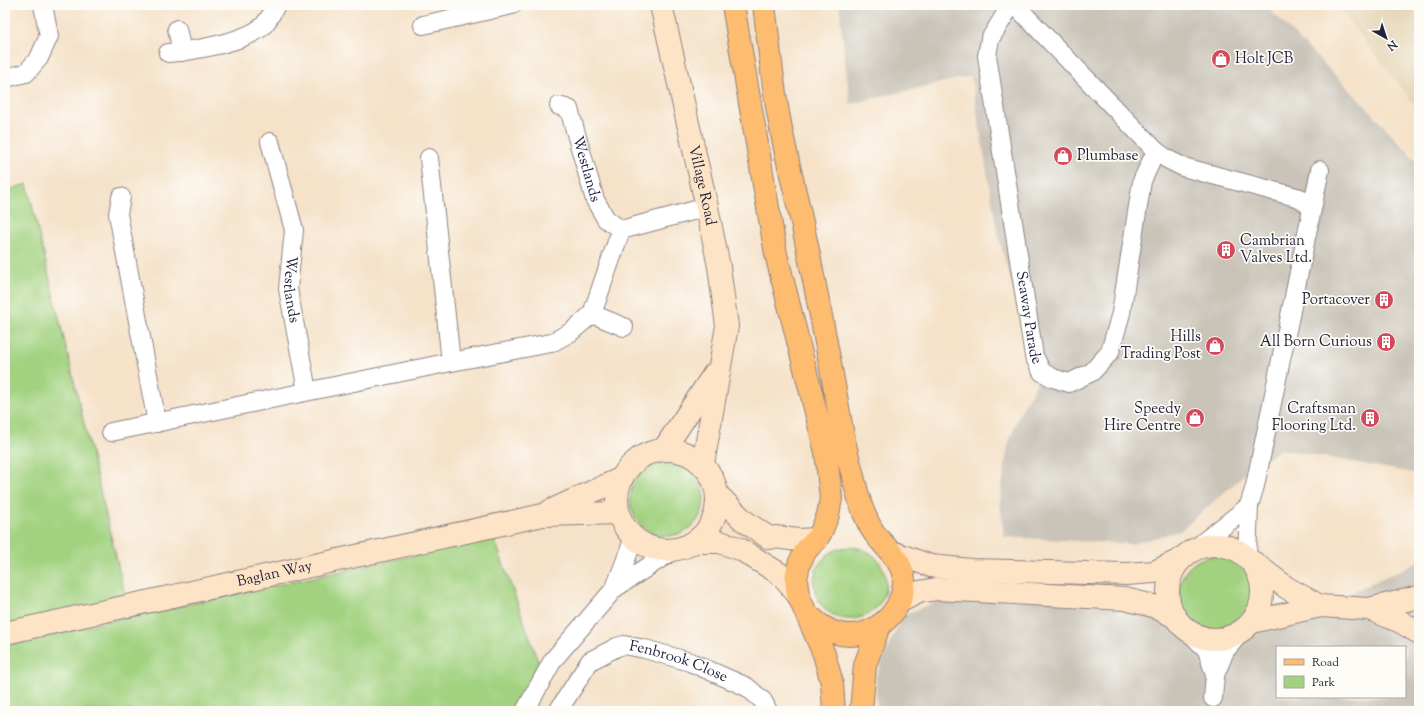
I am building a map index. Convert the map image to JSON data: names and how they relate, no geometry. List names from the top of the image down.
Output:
{
  "streets": {
    "street": [
      "Westlands",
      "Village Road",
      "Seaway Parade",
      "Baglan Way",
      "Fenbrook Close"
    ]
  },
  "crossings": [
    ["Village Road", "Baglan Way"]
  ],
  "places": {
    "shop": [
      "Holt JCB",
      "Plumbase",
      "Hills Trading Post",
      "Speedy Hire Centre"
    ],
    "building": [
      "Cambrian Valves Ltd.",
      "Portacover",
      "All Born Curious",
      "Craftsman Flooring Ltd."
    ]
  },
  "legend": ["Road", "Park"],
  "north": "bottom right"
}
